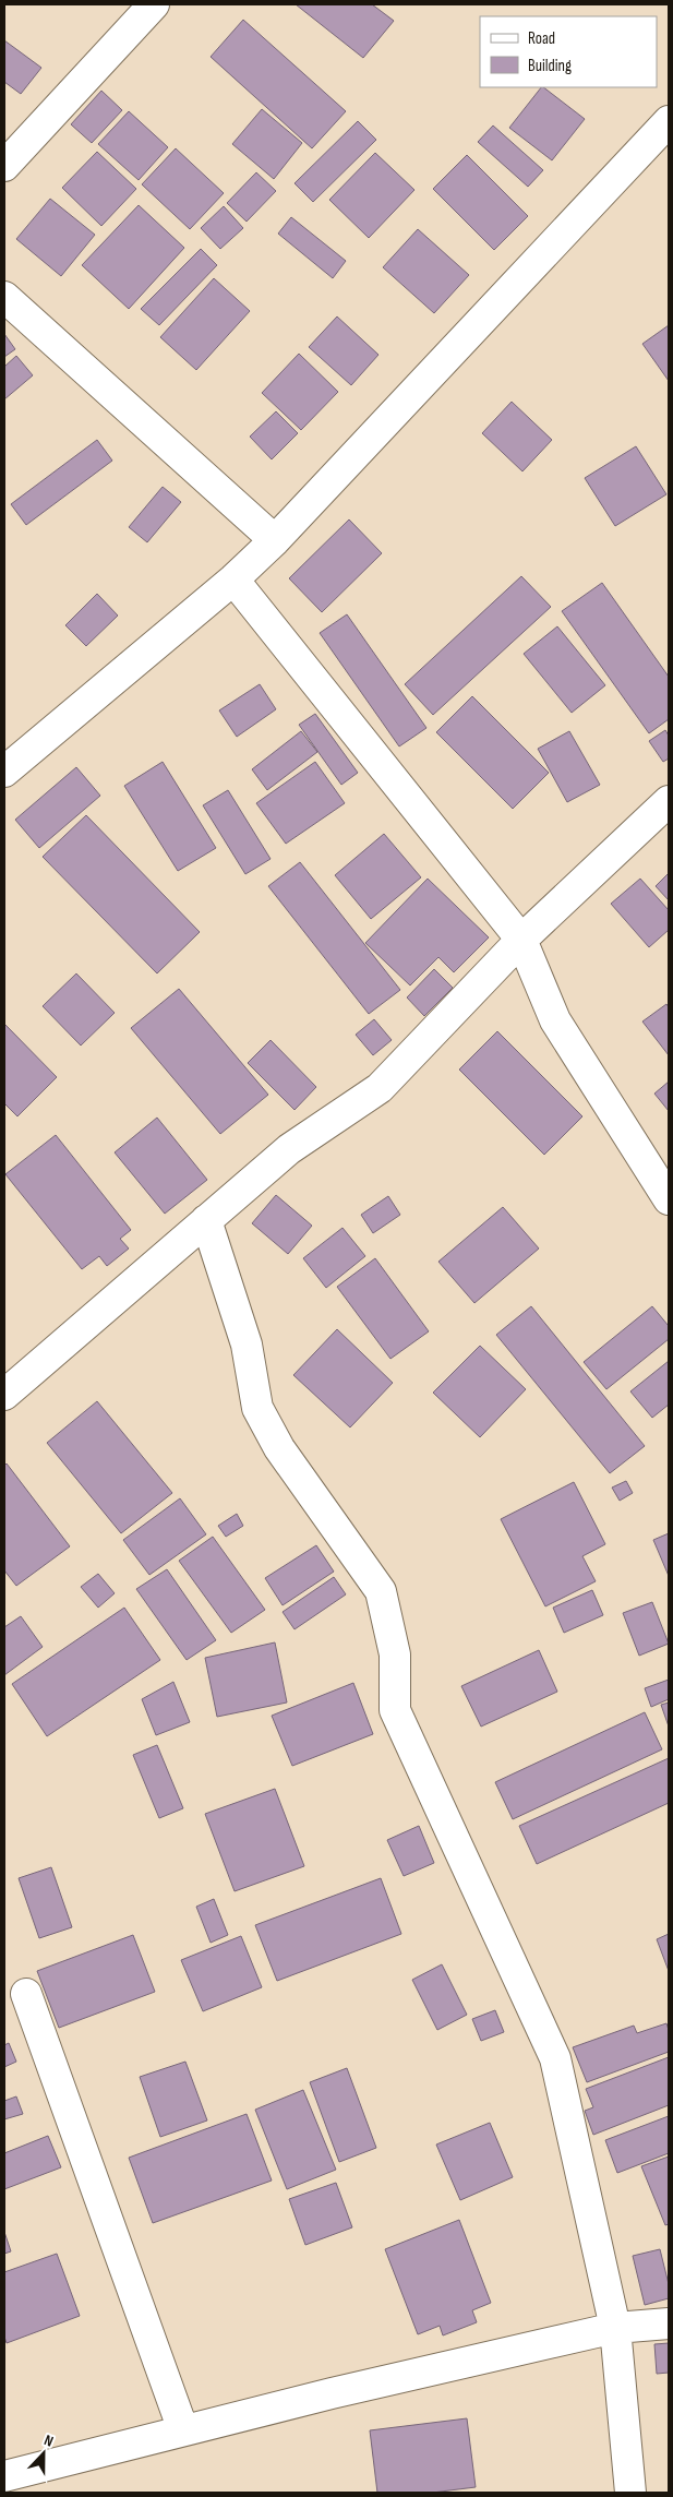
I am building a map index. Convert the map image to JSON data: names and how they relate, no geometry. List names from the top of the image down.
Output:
{
  "legend": ["Road", "Building"],
  "north": "top"
}
